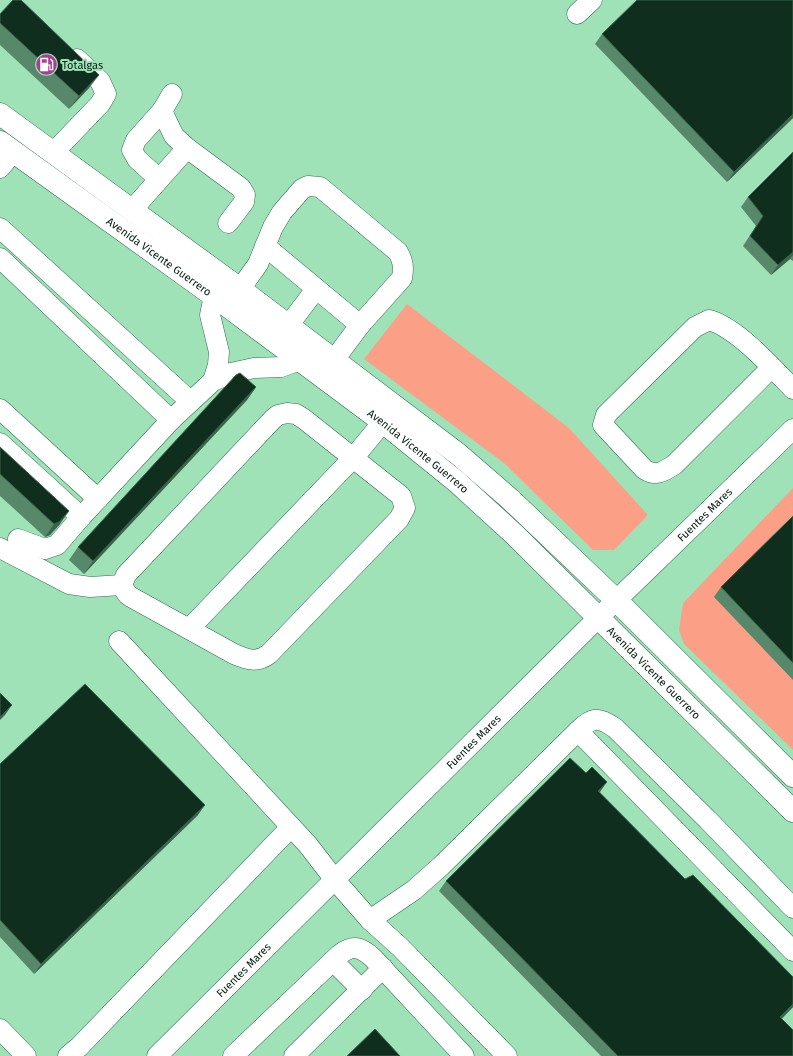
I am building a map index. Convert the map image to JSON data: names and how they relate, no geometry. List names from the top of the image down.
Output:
{
  "streets": {
    "main road": ["Avenida Vicente Guerrero"],
    "street": ["Fuentes Mares"]
  },
  "crossings": [
    ["Avenida Vicente Guerrero", "Fuentes Mares"]
  ],
  "places": {
    "fuel station": ["Totalgas"]
  }
}
